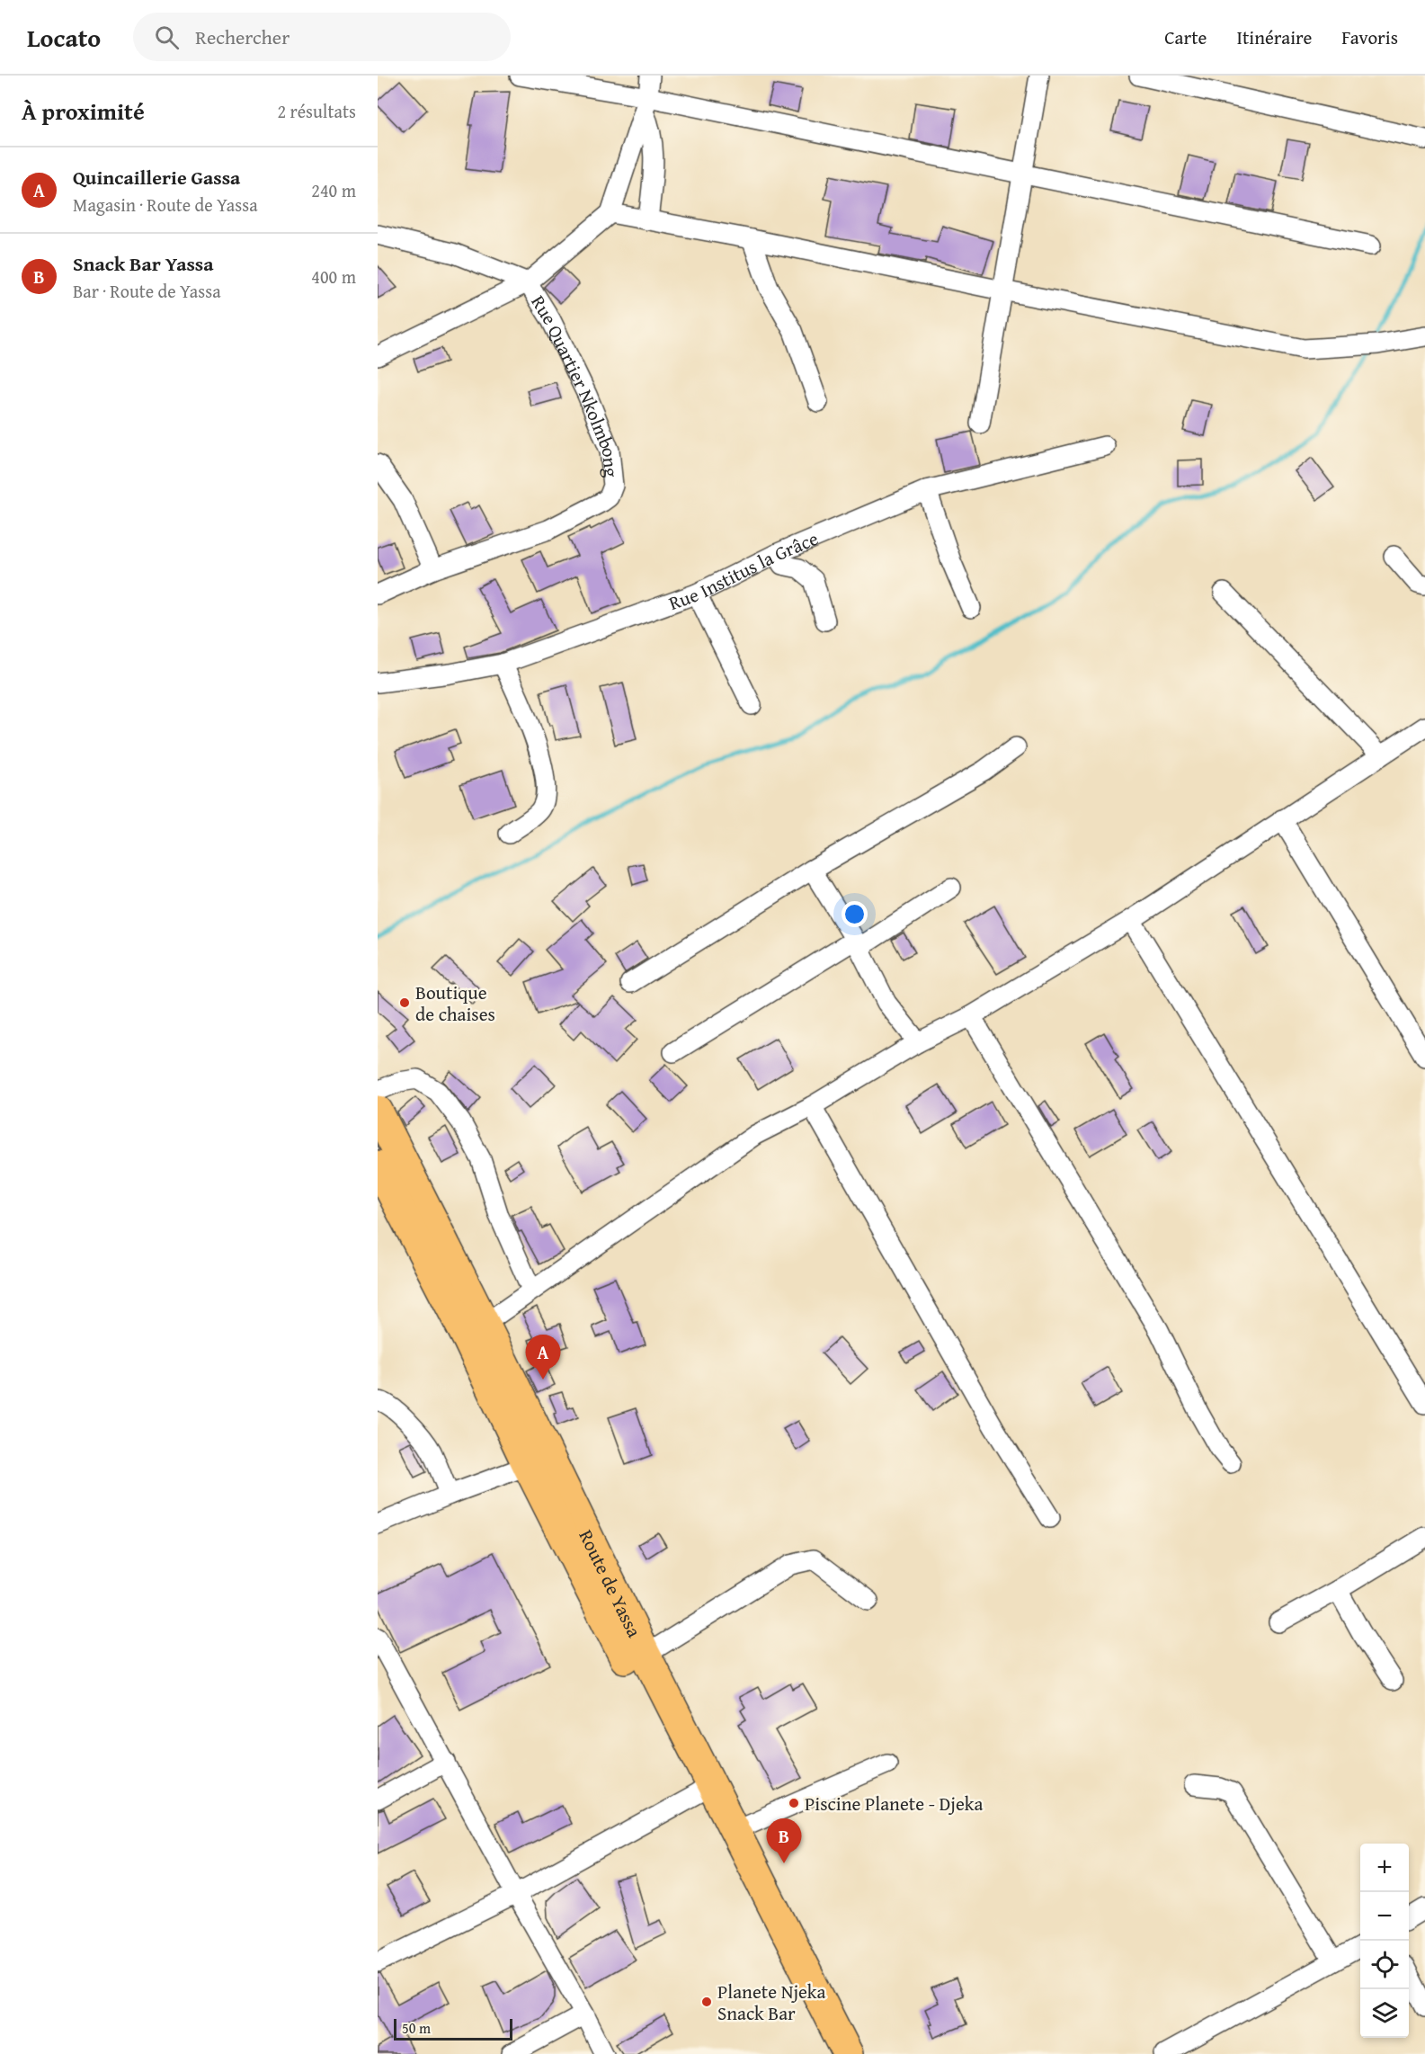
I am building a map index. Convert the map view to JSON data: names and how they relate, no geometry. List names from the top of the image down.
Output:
{
  "streets": {
    "main road": ["Route de Yassa"],
    "street": ["Rue Quartier Nkolmbong", "Rue Institus la Grâce"]
  },
  "places": ["Boutique de chaises", "Piscine Planete - Djeka", "Planete Njeka Snack Bar"],
  "scale_bar": "50 m",
  "page": {
    "header": "Locato",
    "search": "Rechercher",
    "nav": ["Carte", "Itinéraire", "Favoris"],
    "heading": ["À proximité", "2 résultats"],
    "list": [
      {
        "mark": "A",
        "name": "Quincaillerie Gassa",
        "note": "Magasin · Route de Yassa",
        "value": "240 m"
      },
      {
        "mark": "B",
        "name": "Snack Bar Yassa",
        "note": "Bar · Route de Yassa",
        "value": "400 m"
      }
    ],
    "pins": ["A", "B"],
    "map_buttons": ["+", "−"],
    "scale": "50 m"
  }
}
